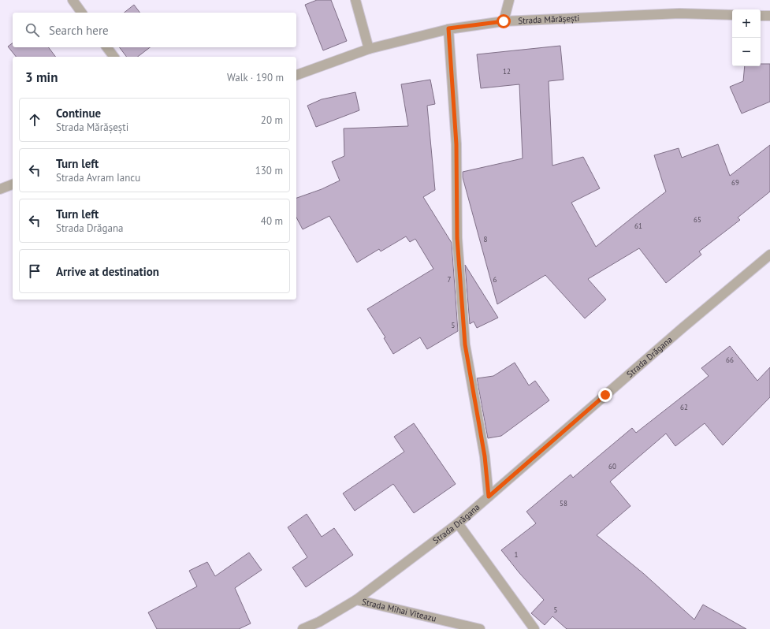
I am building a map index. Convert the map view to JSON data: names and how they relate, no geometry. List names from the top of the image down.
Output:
{
  "streets": {
    "street": ["Strada Mărășești", "Strada Drăgana", "Strada Mihai Viteazu"]
  },
  "crossings": [
    ["Strada Drăgana", "Strada Mihai Viteazu"]
  ],
  "house_numbers": [
    "12",
    "69",
    "65",
    "61",
    "8",
    "7",
    "6",
    "5",
    "66",
    "62",
    "60",
    "58",
    "1",
    "5"
  ],
  "page": {
    "map_buttons": ["+", "−"],
    "search": "Search here",
    "heading": ["3 min", "Walk · 190 m"],
    "list": [
      ["Continue", "Strada Mărășești", "20 m"],
      ["Turn left", "Strada Avram Iancu", "130 m"],
      ["Turn left", "Strada Drăgana", "40 m"],
      "Arrive at destination"
    ]
  }
}
